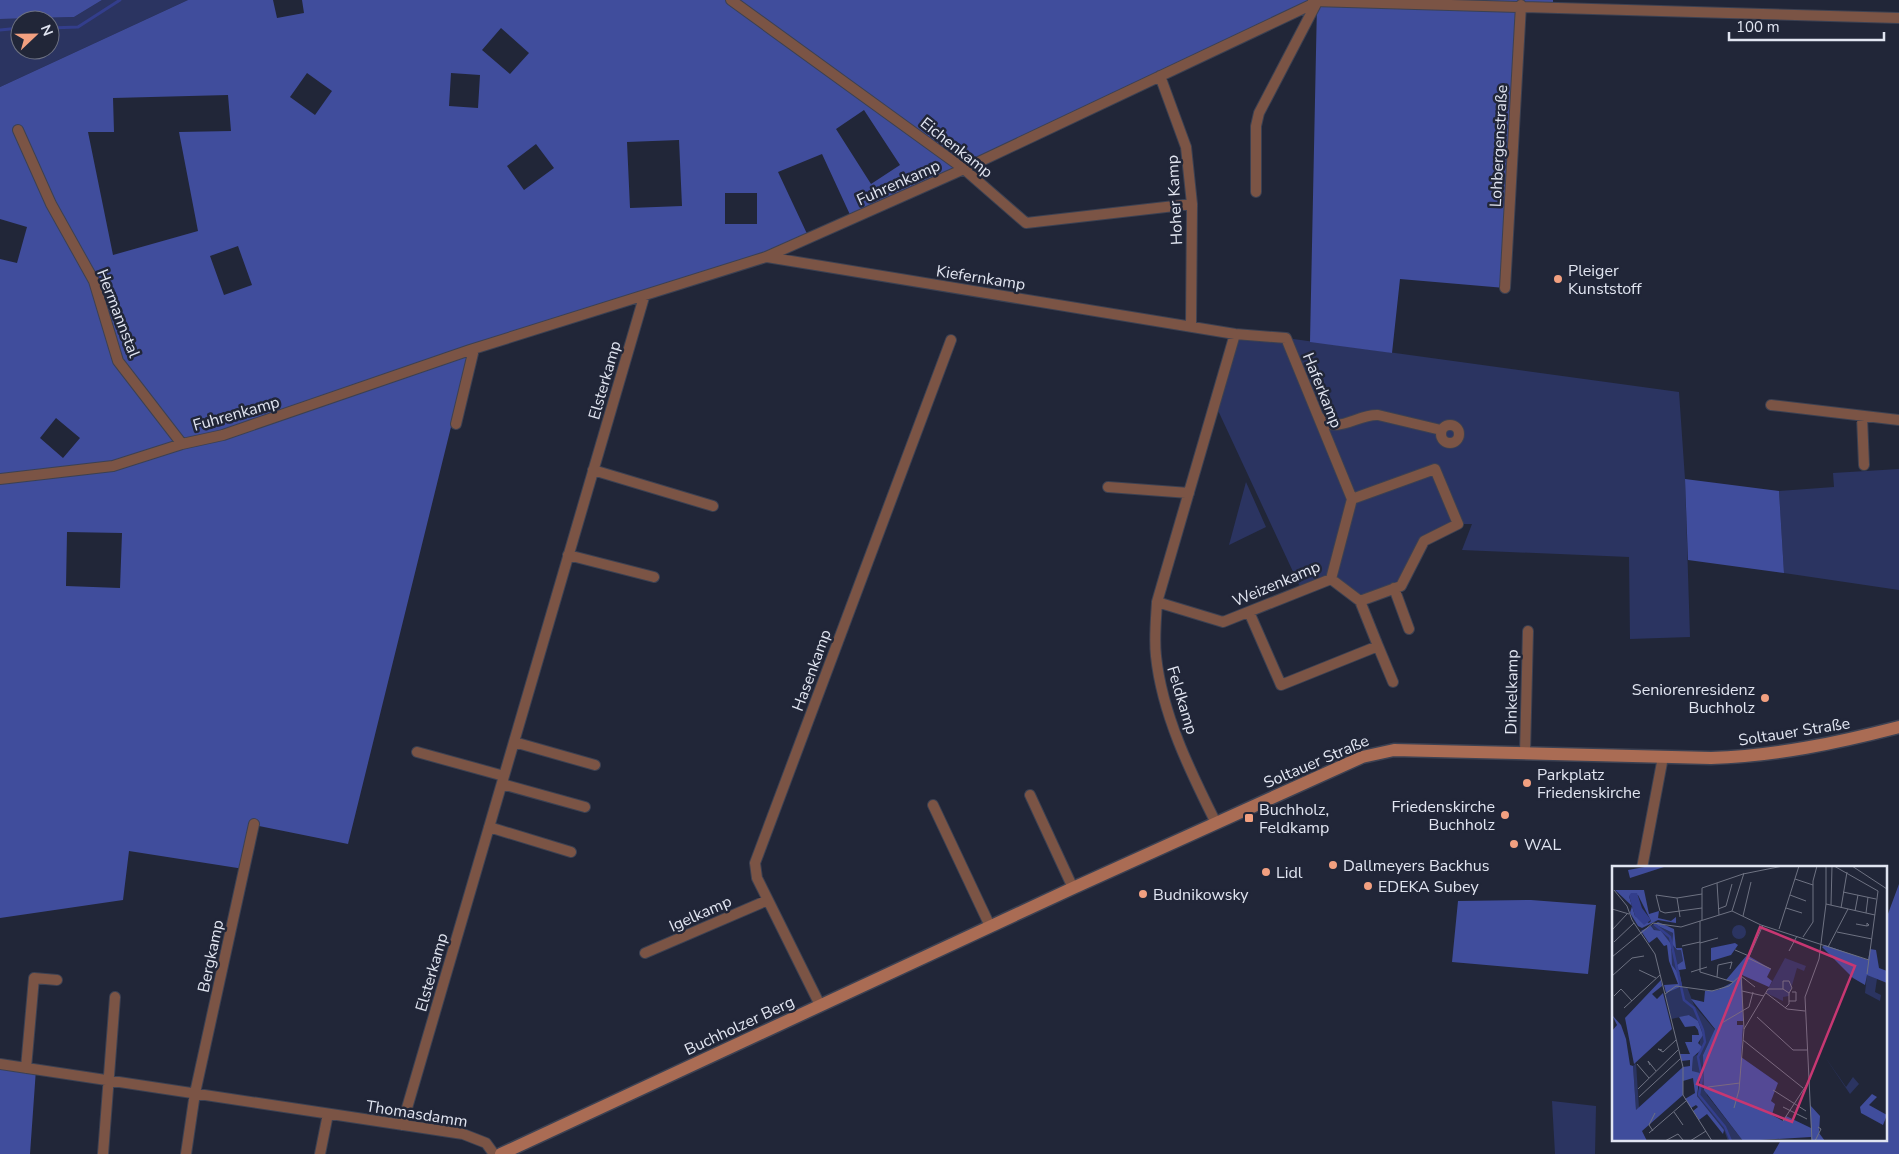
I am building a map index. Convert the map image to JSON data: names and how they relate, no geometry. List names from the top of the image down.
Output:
{
  "streets": {
    "main road": ["Soltauer Straße", "Buchholzer Berg"],
    "street": [
      "Lohbergenstraße",
      "Eichenkamp",
      "Fuhrenkamp",
      "Hoher Kamp",
      "Kiefernkamp",
      "Hermannstal",
      "Elsterkamp",
      "Haferkamp",
      "Weizenkamp",
      "Hasenkamp",
      "Dinkelkamp",
      "Feldkamp",
      "Igelkamp",
      "Bergkamp",
      "Thomasdamm"
    ]
  },
  "crossings": [
    ["Eichenkamp", "Fuhrenkamp"],
    ["Eichenkamp", "Hoher Kamp"],
    ["Fuhrenkamp", "Hoher Kamp"],
    ["Fuhrenkamp", "Kiefernkamp"],
    ["Fuhrenkamp", "Hermannstal"],
    ["Fuhrenkamp", "Elsterkamp"],
    ["Hoher Kamp", "Kiefernkamp"],
    ["Elsterkamp", "Thomasdamm"],
    ["Haferkamp", "Weizenkamp"],
    ["Haferkamp", "Feldkamp"],
    ["Weizenkamp", "Feldkamp"],
    ["Hasenkamp", "Igelkamp"],
    ["Hasenkamp", "Buchholzer Berg"],
    ["Dinkelkamp", "Soltauer Straße"],
    ["Feldkamp", "Soltauer Straße"],
    ["Soltauer Straße", "Buchholzer Berg"],
    ["Bergkamp", "Thomasdamm"]
  ],
  "places": {
    "other": [
      "Pleiger Kunststoff",
      "Seniorenresidenz Buchholz",
      "Parkplatz Friedenskirche",
      "Friedenskirche Buchholz",
      "WAL",
      "Dallmeyers Backhus",
      "Lidl",
      "EDEKA Subey",
      "Budnikowsky"
    ],
    "transit": ["Buchholz, Feldkamp"]
  },
  "scale_bar": "100 m",
  "north": "right"
}
